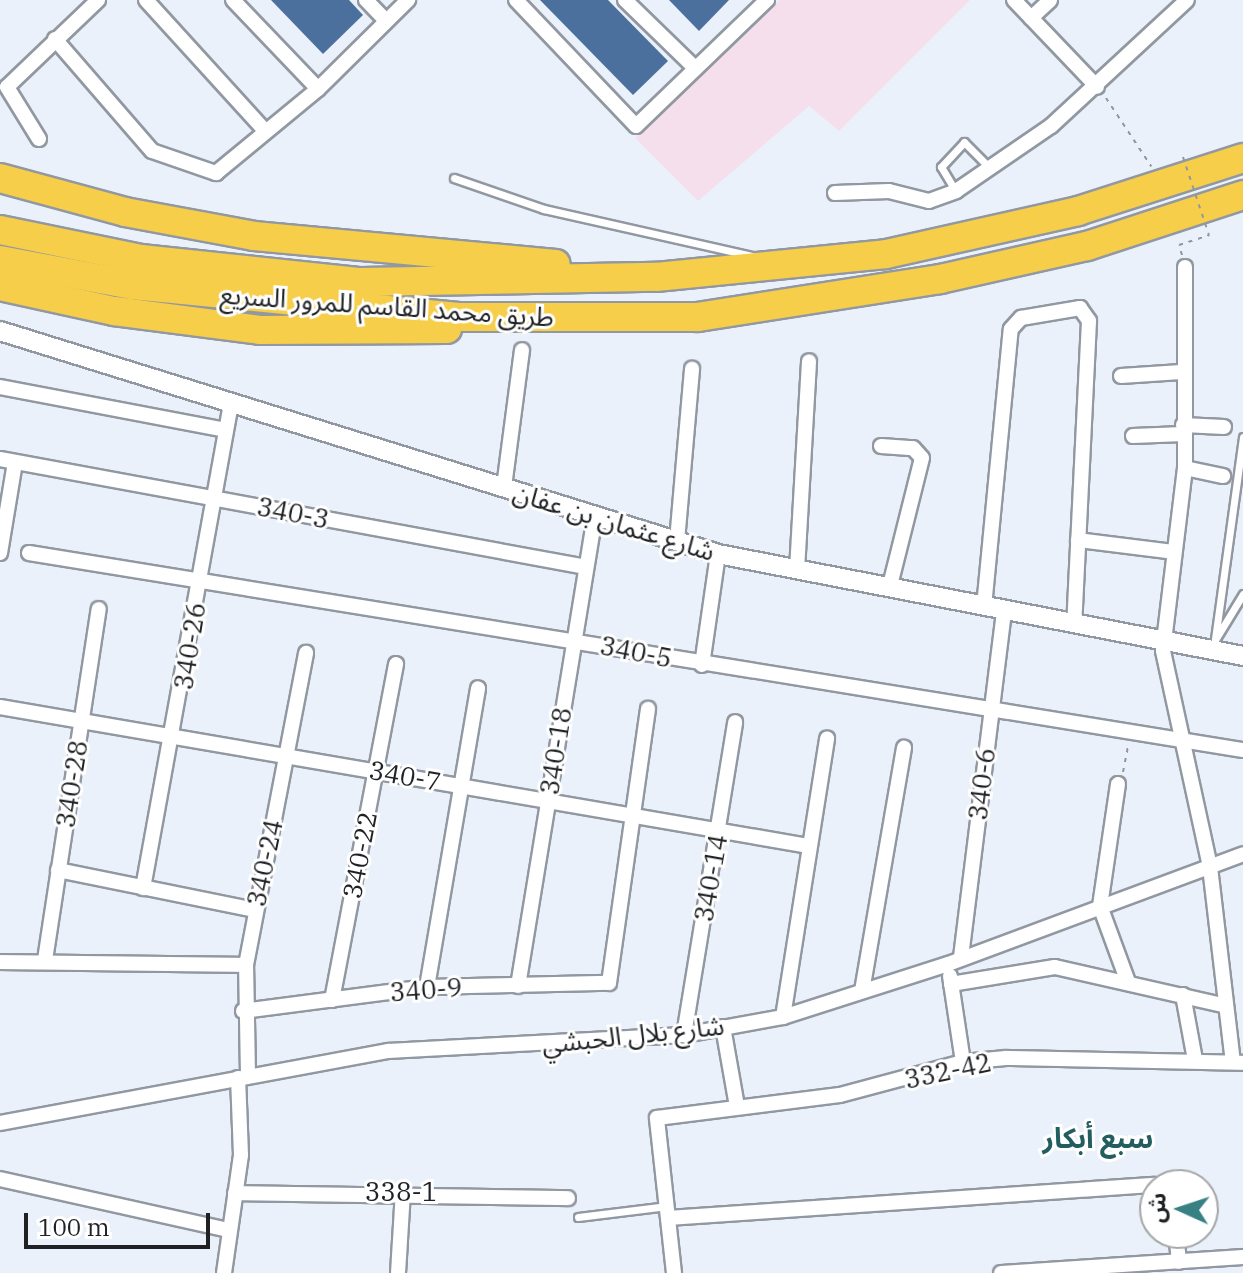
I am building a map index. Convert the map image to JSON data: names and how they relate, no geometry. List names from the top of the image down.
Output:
{
  "streets": {
    "highway": ["طريق محمد القاسم للمرور السريع"],
    "street": [
      "340-3",
      "شارع عثمان بن عفان",
      "340-26",
      "340-5",
      "340-18",
      "340-7",
      "340-28",
      "340-6",
      "340-22",
      "340-24",
      "340-14",
      "340-9",
      "شارع بلال الحبشي",
      "332-42",
      "338-1"
    ]
  },
  "crossings": [
    ["340-3", "340-26"],
    ["340-3", "340-18"],
    ["شارع عثمان بن عفان", "340-26"],
    ["شارع عثمان بن عفان", "340-18"],
    ["شارع عثمان بن عفان", "340-6"],
    ["340-26", "340-5"],
    ["340-26", "340-7"],
    ["340-5", "340-18"],
    ["340-5", "340-6"],
    ["340-18", "340-7"],
    ["340-18", "340-9"],
    ["340-7", "340-28"],
    ["340-7", "340-22"],
    ["340-7", "340-24"],
    ["340-7", "340-14"],
    ["340-7", "340-9"],
    ["340-6", "شارع بلال الحبشي"],
    ["340-6", "332-42"],
    ["340-22", "340-9"],
    ["340-24", "340-9"],
    ["340-24", "شارع بلال الحبشي"],
    ["340-24", "338-1"],
    ["340-14", "شارع بلال الحبشي"]
  ],
  "districts": ["سبع أبكار"],
  "scale_bar": "100 m",
  "north": "left"
}
